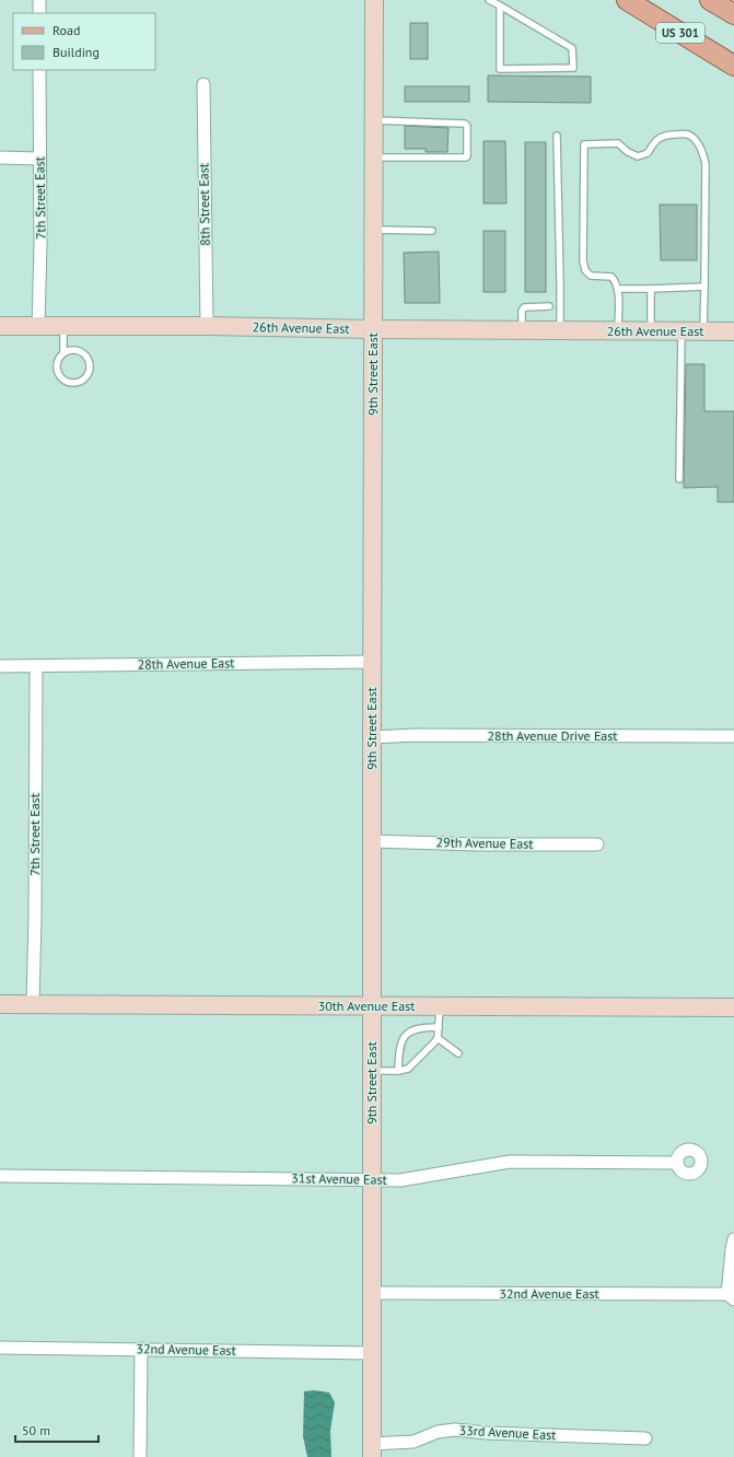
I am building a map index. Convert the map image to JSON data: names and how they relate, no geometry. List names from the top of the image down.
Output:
{
  "streets": {
    "main road": ["US 301"],
    "street": [
      "7th Street East",
      "8th Street East",
      "26th Avenue East",
      "9th Street East",
      "28th Avenue East",
      "28th Avenue Drive East",
      "29th Avenue East",
      "30th Avenue East",
      "31st Avenue East",
      "32nd Avenue East",
      "33rd Avenue East"
    ]
  },
  "crossings": [
    ["7th Street East", "26th Avenue East"],
    ["7th Street East", "28th Avenue East"],
    ["7th Street East", "30th Avenue East"],
    ["8th Street East", "26th Avenue East"],
    ["26th Avenue East", "9th Street East"],
    ["9th Street East", "28th Avenue East"],
    ["9th Street East", "28th Avenue Drive East"],
    ["9th Street East", "29th Avenue East"],
    ["9th Street East", "30th Avenue East"],
    ["9th Street East", "31st Avenue East"],
    ["9th Street East", "32nd Avenue East"],
    ["9th Street East", "33rd Avenue East"]
  ],
  "legend": ["Road", "Building"],
  "scale_bar": "50 m"
}
